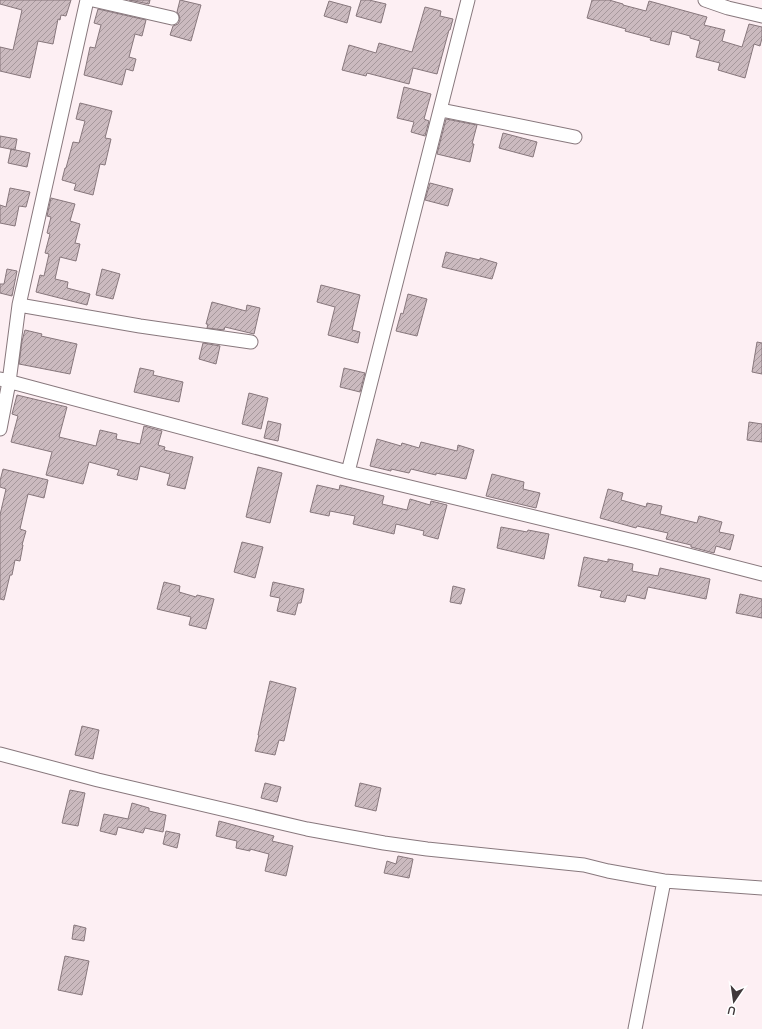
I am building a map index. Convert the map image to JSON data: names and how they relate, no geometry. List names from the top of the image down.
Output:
{
  "north": "bottom"
}
